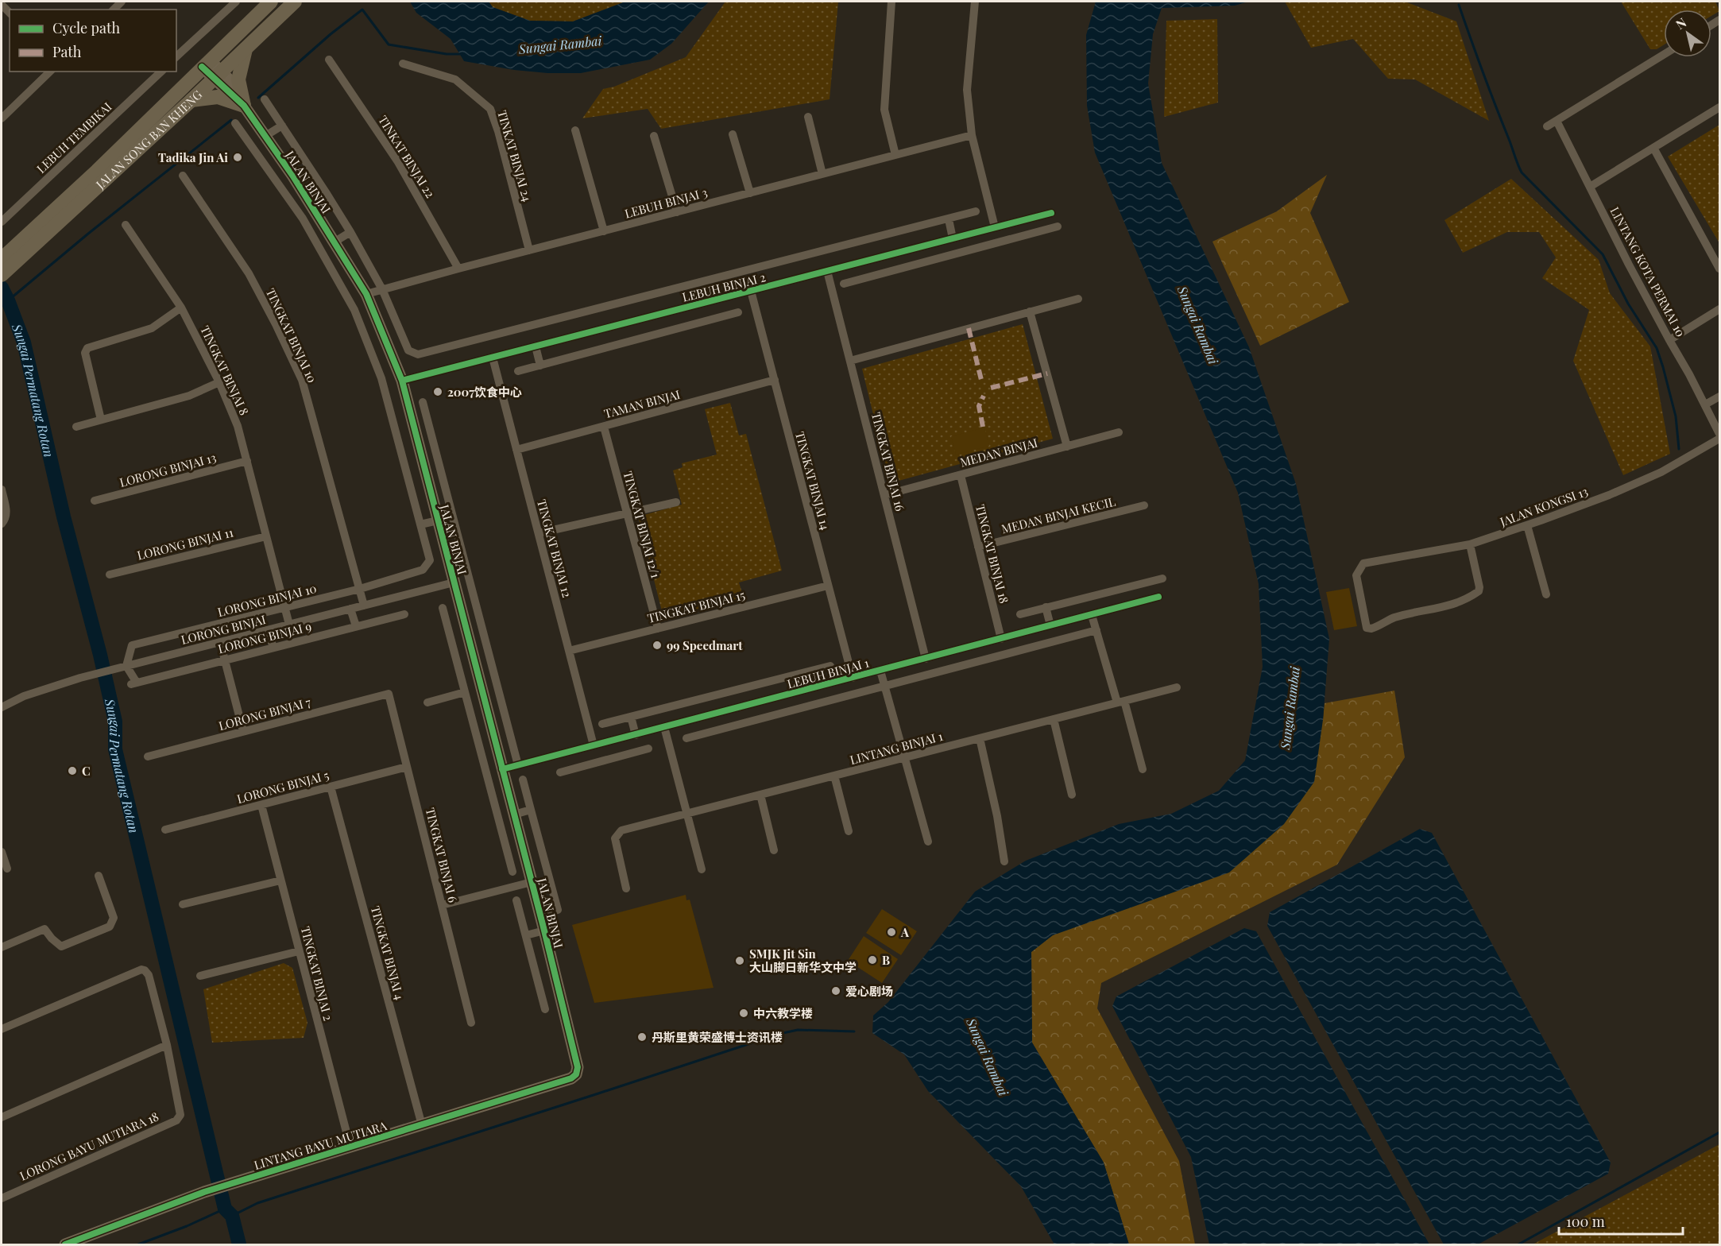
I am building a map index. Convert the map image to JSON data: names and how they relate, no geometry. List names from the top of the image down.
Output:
{
  "streets": {
    "main road": ["JALAN SONG BAN KHENG"],
    "street": [
      "LEBUH TEMBIKAI",
      "TINKAT BINJAI 24",
      "TINKAT BINJAI 22",
      "JALAN BINJAI",
      "LEBUH BINJAI 3",
      "LINTANG KOTA PERMAI 10",
      "LEBUH BINJAI 2",
      "TINGKAT BINJAI 10",
      "TINGKAT BINJAI 8",
      "TAMAN BINJAI",
      "MEDAN BINJAI",
      "TINGKAT BINJAI 16",
      "LORONG BINJAI 13",
      "TINGKAT BINJAI 14",
      "JALAN KONGSI 13",
      "MEDAN BINJAI KECIL",
      "TINGKAT BINJAI 12/1",
      "LORONG BINJAI 11",
      "TINGKAT BINJAI 12",
      "TINGKAT BINJAI 18",
      "LORONG BINJAI 10",
      "TINGKAT BINJAI 15",
      "LORONG BINJAI",
      "LORONG BINJAI 9",
      "LEBUH BINJAI 1",
      "LORONG BINJAI 7",
      "LINTANG BINJAI 1",
      "LORONG BINJAI 5",
      "TINGKAT BINJAI 6",
      "TINGKAT BINJAI 4",
      "TINGKAT BINJAI 2",
      "LINTANG BAYU MUTIARA",
      "LORONG BAYU MUTIARA 18"
    ]
  },
  "crossings": [
    ["JALAN SONG BAN KHENG", "JALAN BINJAI"],
    ["TINKAT BINJAI 24", "LEBUH BINJAI 3"],
    ["TINKAT BINJAI 22", "LEBUH BINJAI 3"],
    ["JALAN BINJAI", "LEBUH BINJAI 3"],
    ["JALAN BINJAI", "LEBUH BINJAI 2"],
    ["JALAN BINJAI", "LORONG BINJAI"],
    ["JALAN BINJAI", "LEBUH BINJAI 1"],
    ["JALAN BINJAI", "LINTANG BAYU MUTIARA"],
    ["LEBUH BINJAI 3", "LEBUH BINJAI 2"],
    ["LEBUH BINJAI 2", "TINGKAT BINJAI 16"],
    ["LEBUH BINJAI 2", "TINGKAT BINJAI 14"],
    ["LEBUH BINJAI 2", "TINGKAT BINJAI 12"],
    ["TINGKAT BINJAI 10", "LORONG BINJAI 10"],
    ["TINGKAT BINJAI 10", "LORONG BINJAI"],
    ["TINGKAT BINJAI 8", "LORONG BINJAI 13"],
    ["TINGKAT BINJAI 8", "LORONG BINJAI 11"],
    ["TINGKAT BINJAI 8", "LORONG BINJAI 10"],
    ["TINGKAT BINJAI 8", "LORONG BINJAI"],
    ["TAMAN BINJAI", "TINGKAT BINJAI 14"],
    ["TAMAN BINJAI", "TINGKAT BINJAI 12/1"],
    ["TAMAN BINJAI", "TINGKAT BINJAI 12"],
    ["MEDAN BINJAI", "TINGKAT BINJAI 16"],
    ["MEDAN BINJAI", "TINGKAT BINJAI 18"],
    ["TINGKAT BINJAI 16", "LEBUH BINJAI 1"],
    ["TINGKAT BINJAI 14", "TINGKAT BINJAI 15"],
    ["TINGKAT BINJAI 14", "LEBUH BINJAI 1"],
    ["MEDAN BINJAI KECIL", "TINGKAT BINJAI 18"],
    ["TINGKAT BINJAI 12/1", "TINGKAT BINJAI 15"],
    ["TINGKAT BINJAI 12", "TINGKAT BINJAI 15"],
    ["TINGKAT BINJAI 12", "LEBUH BINJAI 1"],
    ["TINGKAT BINJAI 18", "LEBUH BINJAI 1"],
    ["LORONG BINJAI 10", "LORONG BINJAI"],
    ["LORONG BINJAI 10", "LORONG BINJAI 9"],
    ["LORONG BINJAI", "LORONG BINJAI 9"],
    ["LORONG BINJAI 7", "TINGKAT BINJAI 6"],
    ["LORONG BINJAI 5", "TINGKAT BINJAI 6"],
    ["LORONG BINJAI 5", "TINGKAT BINJAI 4"],
    ["LORONG BINJAI 5", "TINGKAT BINJAI 2"],
    ["TINGKAT BINJAI 4", "LINTANG BAYU MUTIARA"],
    ["TINGKAT BINJAI 2", "LINTANG BAYU MUTIARA"]
  ],
  "water": ["Sungai Rambai", "Sungai Permatang Rotan"],
  "places": [
    "Tadika Jin Ai",
    "2007饮食中心",
    "99 Speedmart",
    "C",
    "A",
    "B",
    "SMJK Jit Sin 大山脚日新华文中学",
    "爱心剧场",
    "中六教学楼",
    "丹斯里黄荣盛博士资讯楼"
  ],
  "legend": ["Cycle path", "Path"],
  "scale_bar": "100 m",
  "north": "top left"
}
